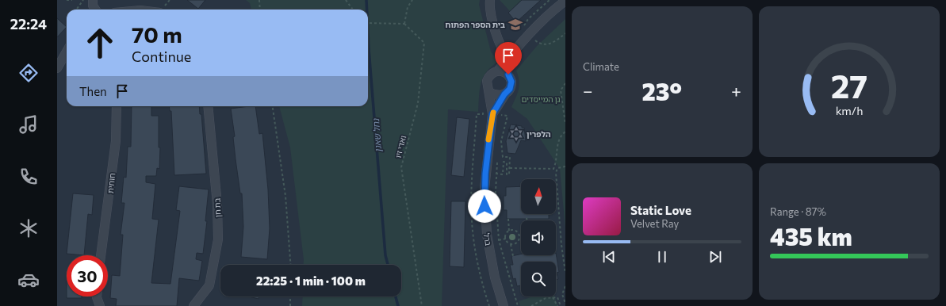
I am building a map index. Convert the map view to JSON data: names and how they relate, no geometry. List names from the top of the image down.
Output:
{
  "streets": {
    "street": ["חוחית", "בת חן", "ברל"],
    "path": ["ואדי זיו"]
  },
  "water": ["נחל שאנן"],
  "parks": ["גן המייסדים"],
  "places": {
    "school or university": ["בית הספר הפתוח"],
    "synagogue": ["הלפרין"]
  },
  "north": "top",
  "page": {
    "tabs": "22:24",
    "tile": [
      "Climate",
      ["Range · 87%", "435 km"]
    ],
    "turn": ["70 m", "Continue"],
    "then": "Then",
    "heat": ["−", "23°", "+"],
    "song": ["Static Love", "Velvet Ray"],
    "limit": "30",
    "trip": "22:25 · 1 min · 100 m",
    "gauge": ["27", "km/h"]
  }
}
